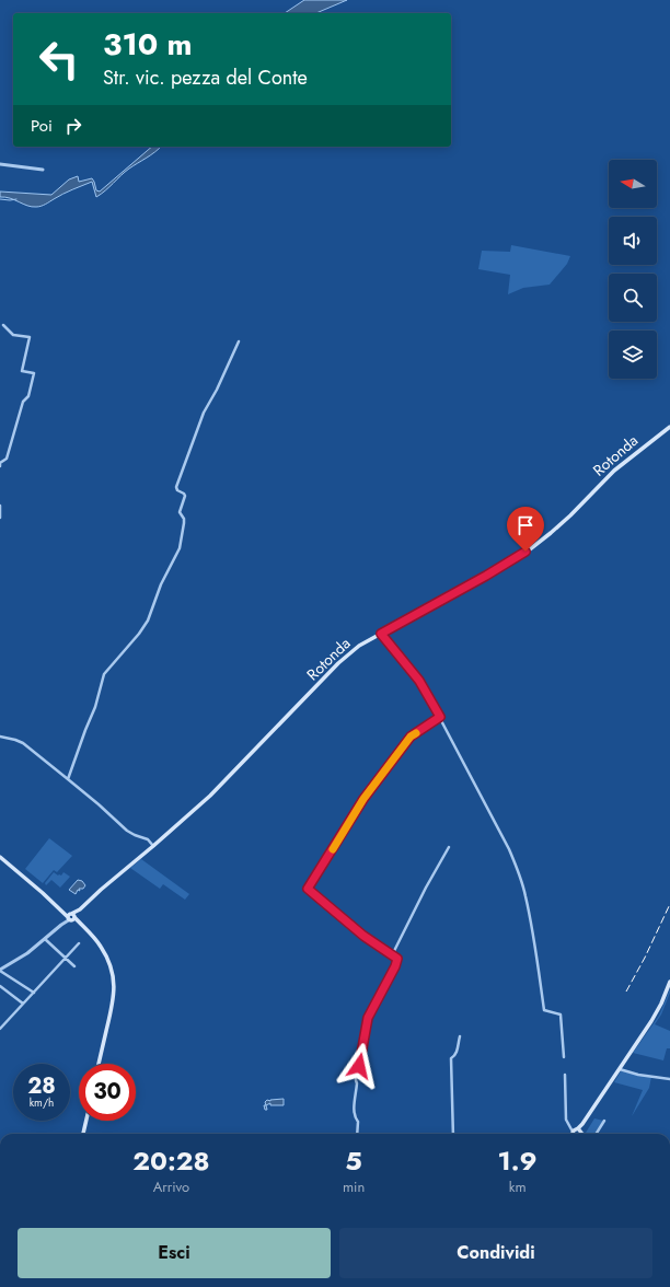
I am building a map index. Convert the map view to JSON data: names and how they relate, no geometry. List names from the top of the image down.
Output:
{
  "streets": {
    "main road": ["Rotonda"]
  },
  "north": "left",
  "page": {
    "turn": ["310 m", "Str. vic. pezza del Conte"],
    "then": "Poi",
    "speed": "28 km/h",
    "limit": "30",
    "eta": [
      "20:28",
      "Arrivo",
      "5",
      "min",
      "1.9",
      "km"
    ],
    "buttons": ["Esci", "Condividi"]
  }
}
